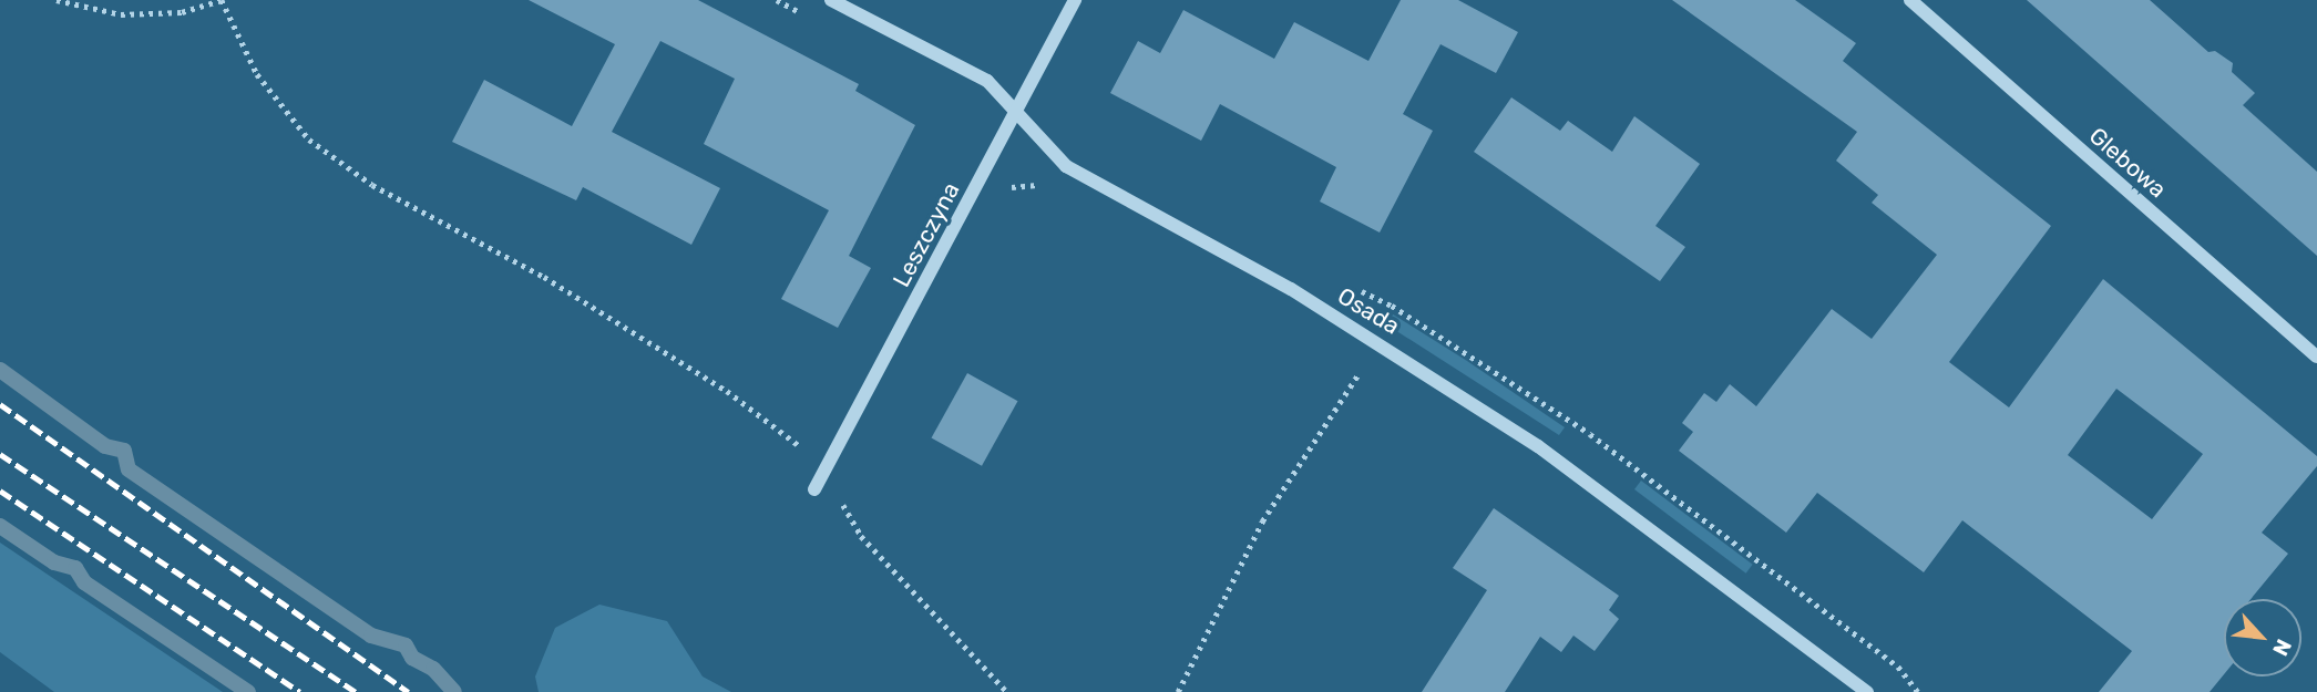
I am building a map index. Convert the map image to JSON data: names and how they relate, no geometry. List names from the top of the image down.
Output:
{
  "streets": {
    "street": ["Glebowa", "Leszczyna", "Osada"]
  },
  "crossings": [
    ["Leszczyna", "Osada"]
  ],
  "north": "bottom right"
}
